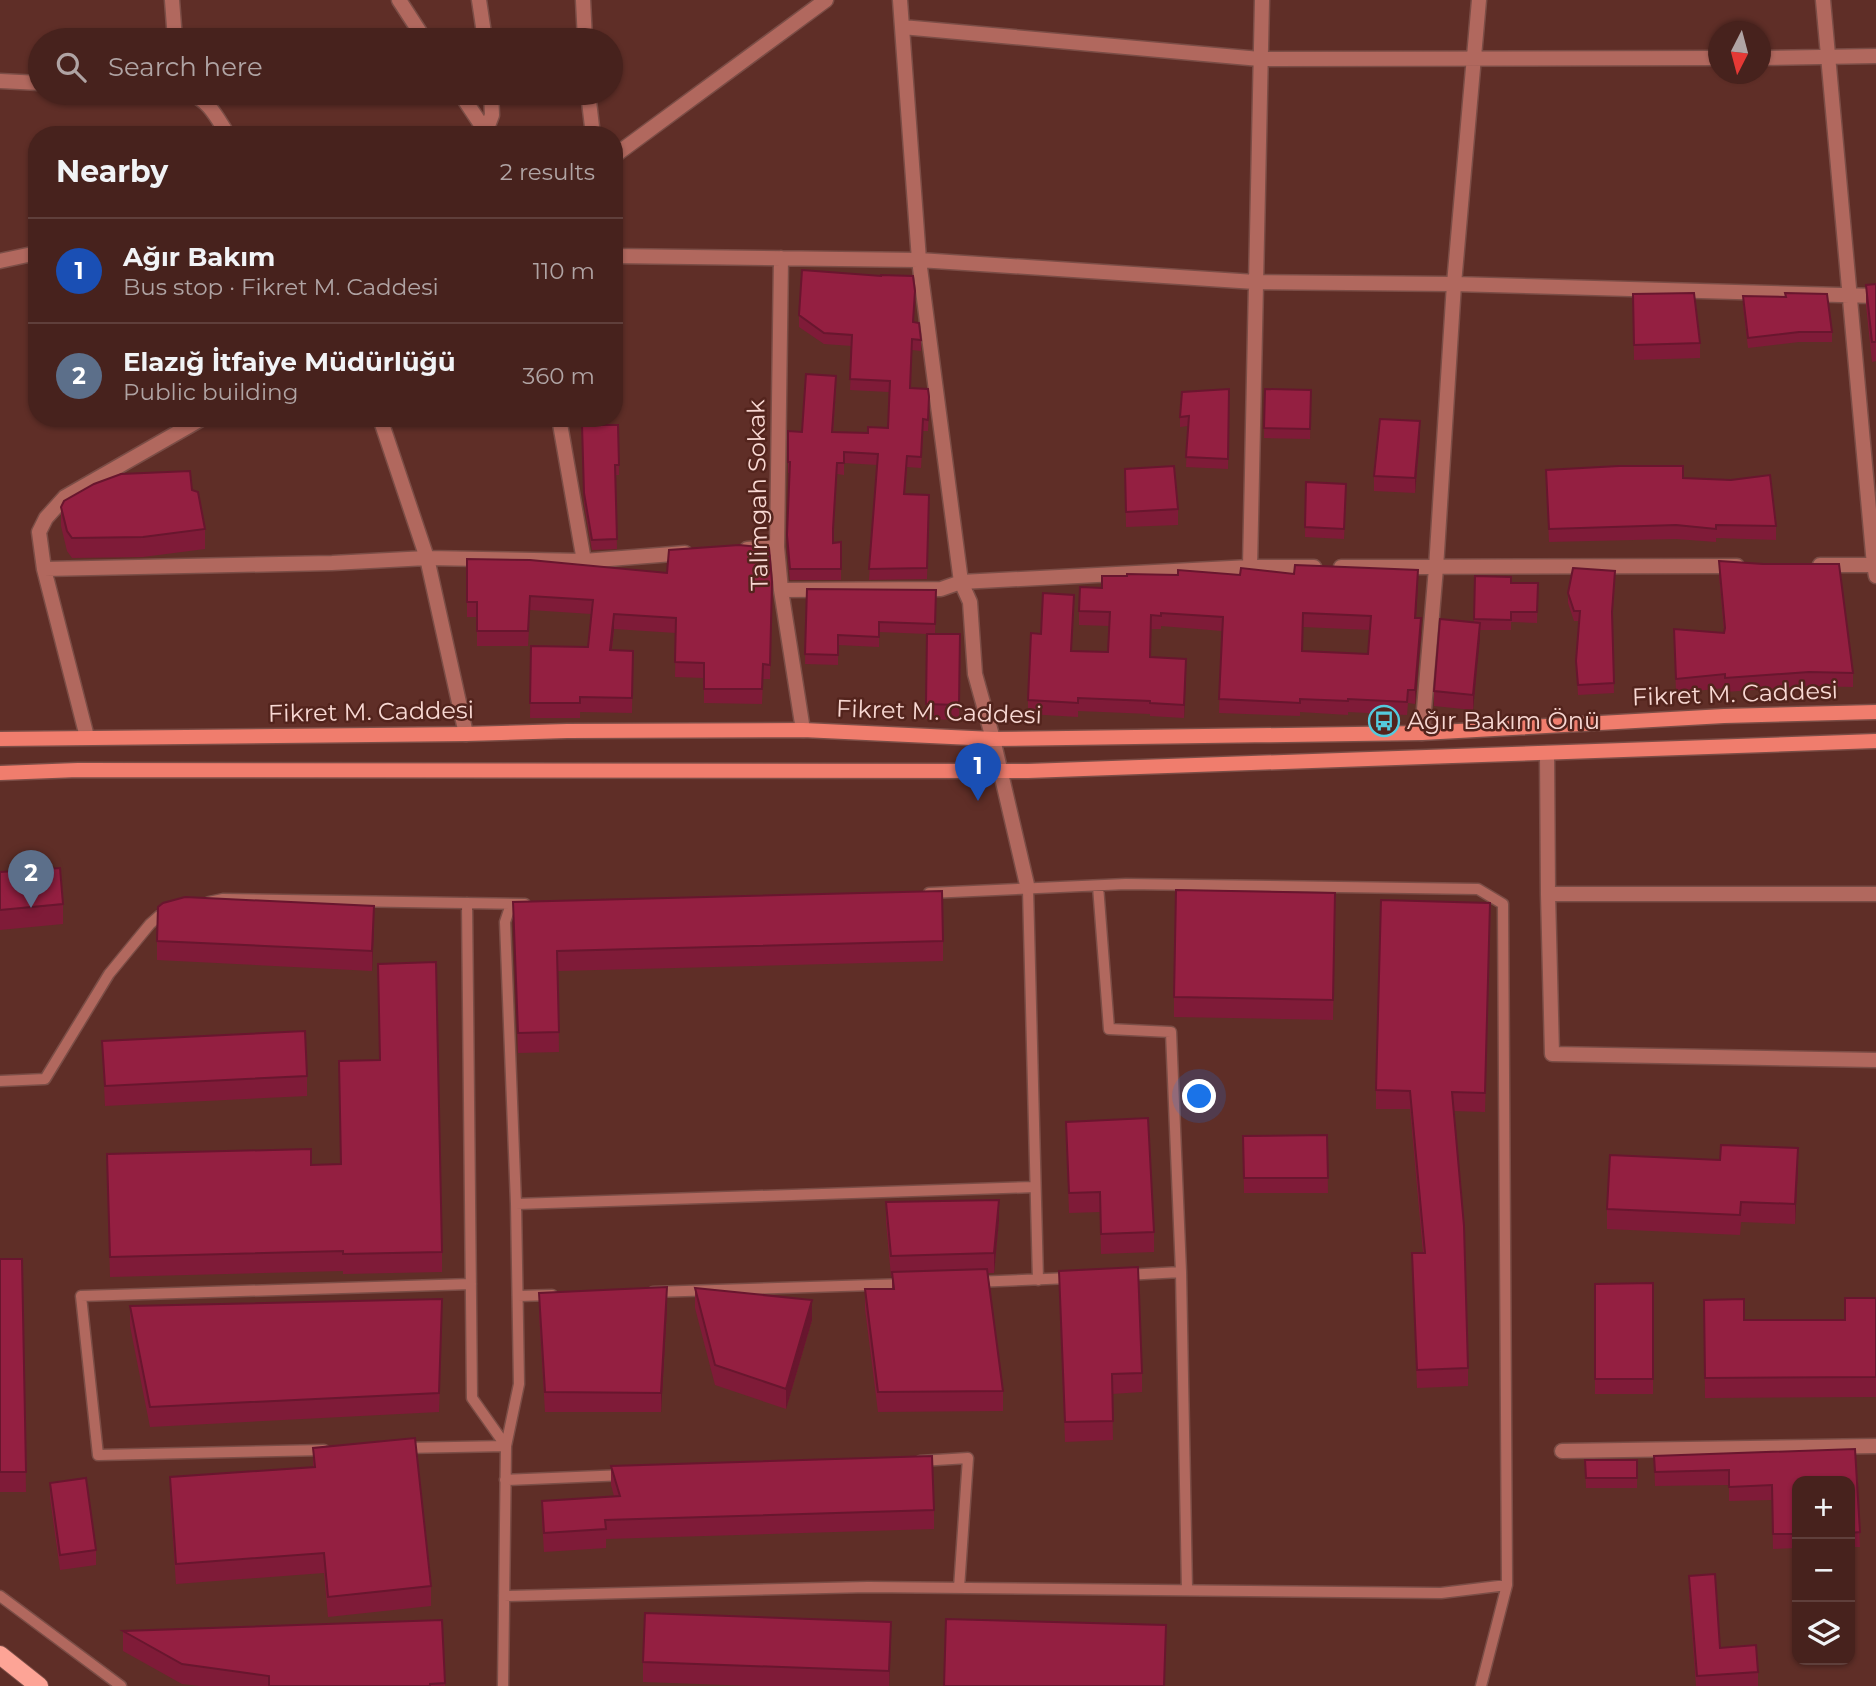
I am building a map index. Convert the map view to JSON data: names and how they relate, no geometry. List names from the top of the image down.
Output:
{
  "streets": {
    "main road": ["Fikret M. Caddesi"],
    "street": ["Talimgah Sokak"]
  },
  "crossings": [
    ["Talimgah Sokak", "Fikret M. Caddesi"]
  ],
  "places": {
    "bus stop": ["Ağır Bakım Önü"]
  },
  "north": "bottom",
  "page": {
    "search": "Search here",
    "heading": ["Nearby", "2 results"],
    "list": [
      {
        "mark": "1",
        "name": "Ağır Bakım",
        "note": "Bus stop · Fikret M. Caddesi",
        "value": "110 m"
      },
      {
        "mark": "2",
        "name": "Elazığ İtfaiye Müdürlüğü",
        "note": "Public building",
        "value": "360 m"
      }
    ],
    "pins": ["1", "2"],
    "map_buttons": ["+", "−"]
  }
}
